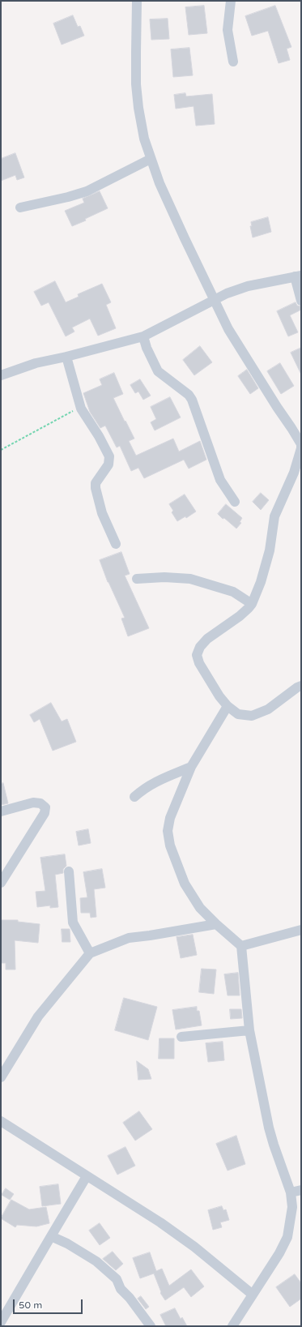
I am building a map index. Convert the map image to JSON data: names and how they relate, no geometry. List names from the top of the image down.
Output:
{
  "scale_bar": "50 m"
}
